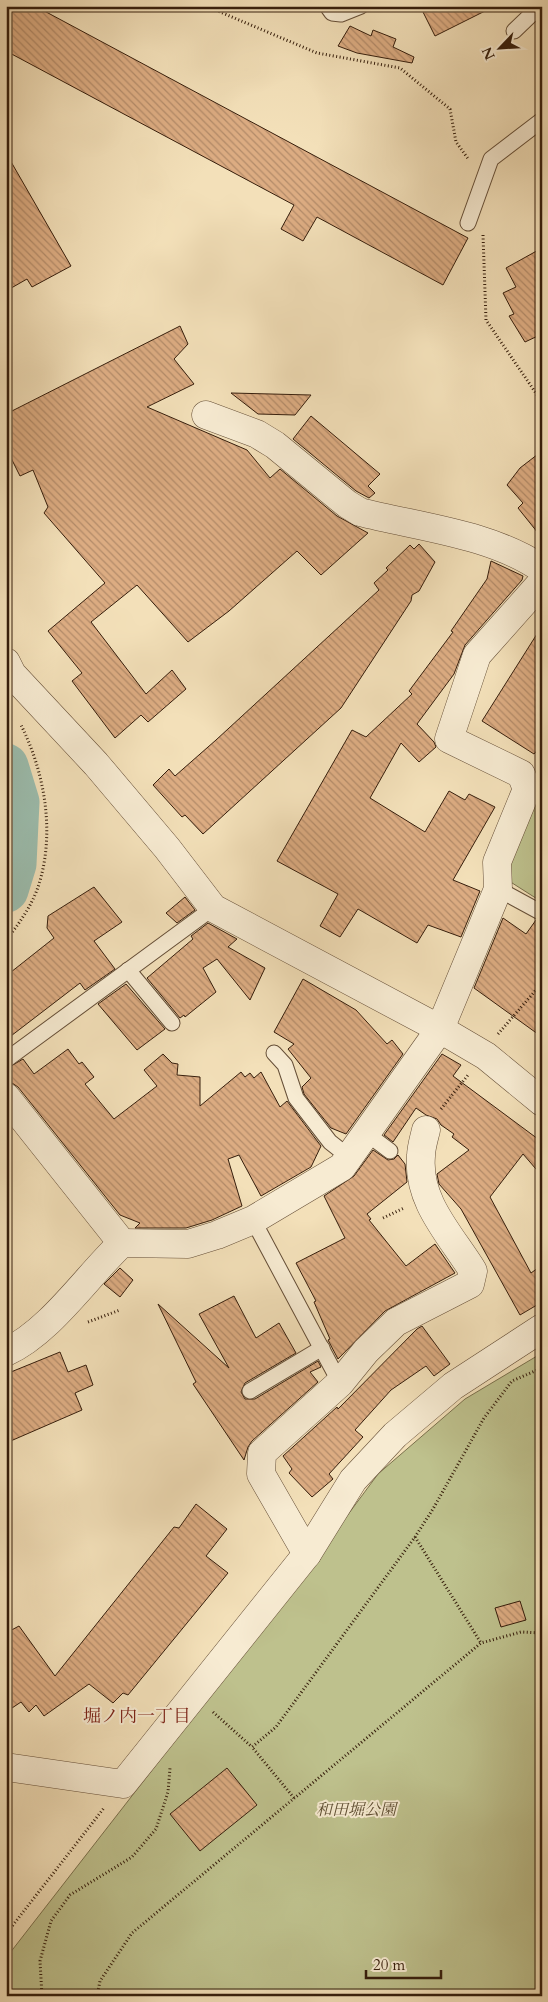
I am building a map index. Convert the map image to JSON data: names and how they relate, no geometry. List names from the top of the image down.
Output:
{
  "districts": ["堀ノ内一丁目"],
  "parks": ["和田堀公園"],
  "scale_bar": "20 m",
  "north": "bottom left"
}
